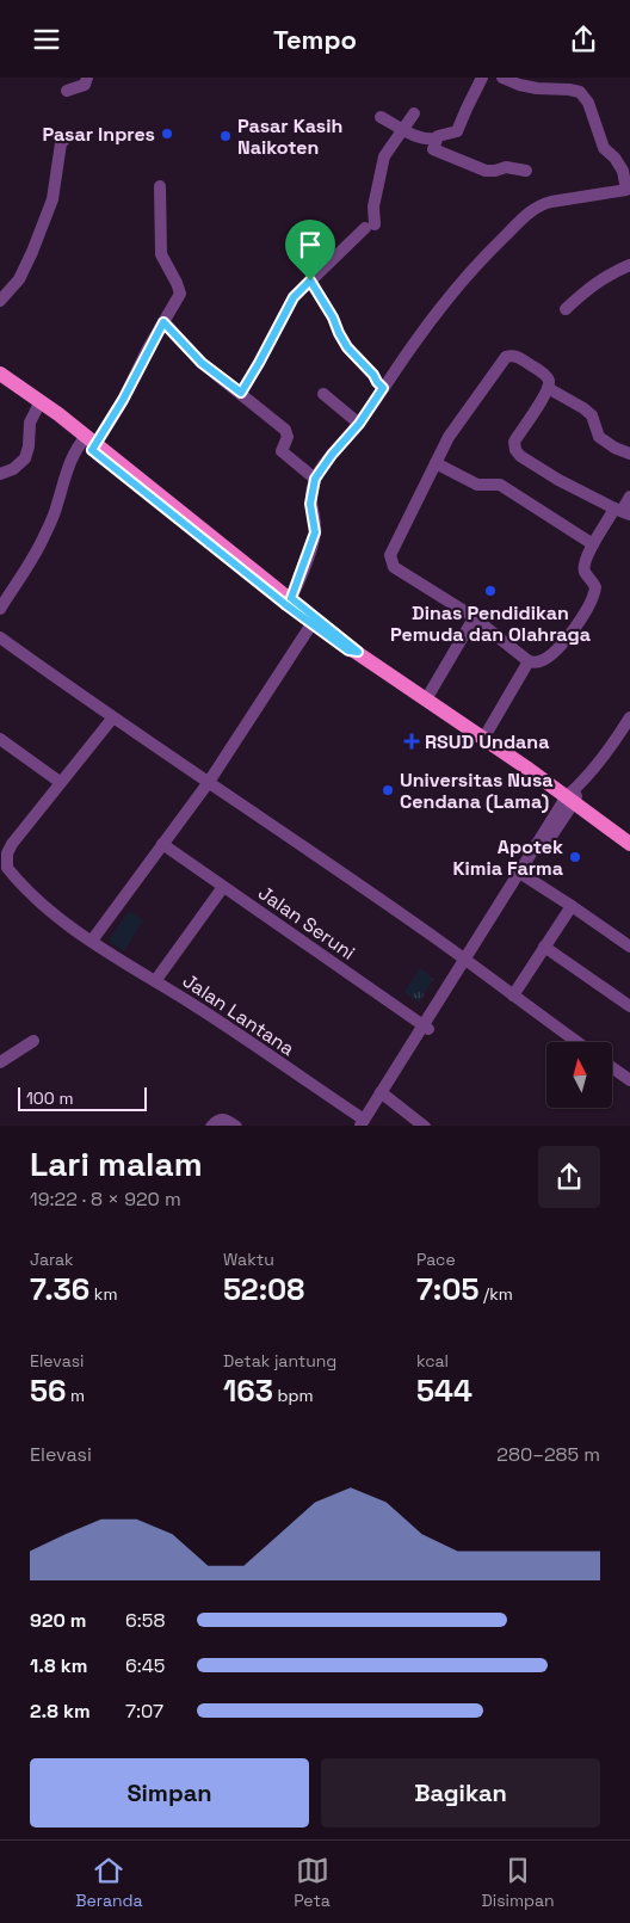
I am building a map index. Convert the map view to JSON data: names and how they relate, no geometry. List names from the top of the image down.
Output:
{
  "streets": {
    "street": ["Jalan Seruni", "Jalan Lantana"]
  },
  "places": {
    "other": [
      "Pasar Inpres",
      "Pasar Kasih Naikoten",
      "Dinas Pendidikan Pemuda dan Olahraga",
      "Universitas Nusa Cendana (Lama)",
      "Apotek Kimia Farma"
    ],
    "health": ["RSUD Undana"]
  },
  "scale_bar": "100 m",
  "north": "top",
  "page": {
    "header": "Tempo",
    "scale": "100 m",
    "heading": ["Lari malam", "19:22 · 8 × 920 m"],
    "stats": [
      ["Jarak", "7.36 km"],
      ["Waktu", "52:08"],
      ["Pace", "7:05 /km"],
      ["Elevasi", "56 m"],
      ["Detak jantung", "163 bpm"],
      ["kcal", "544"]
    ],
    "chart": ["Elevasi", "280–285 m"],
    "list": [
      {
        "name": "920 m",
        "note": "6:58"
      },
      {
        "name": "1.8 km",
        "note": "6:45"
      },
      {
        "name": "2.8 km",
        "note": "7:07"
      }
    ],
    "buttons": ["Simpan", "Bagikan"],
    "tabs": ["Beranda", "Peta", "Disimpan"]
  }
}
